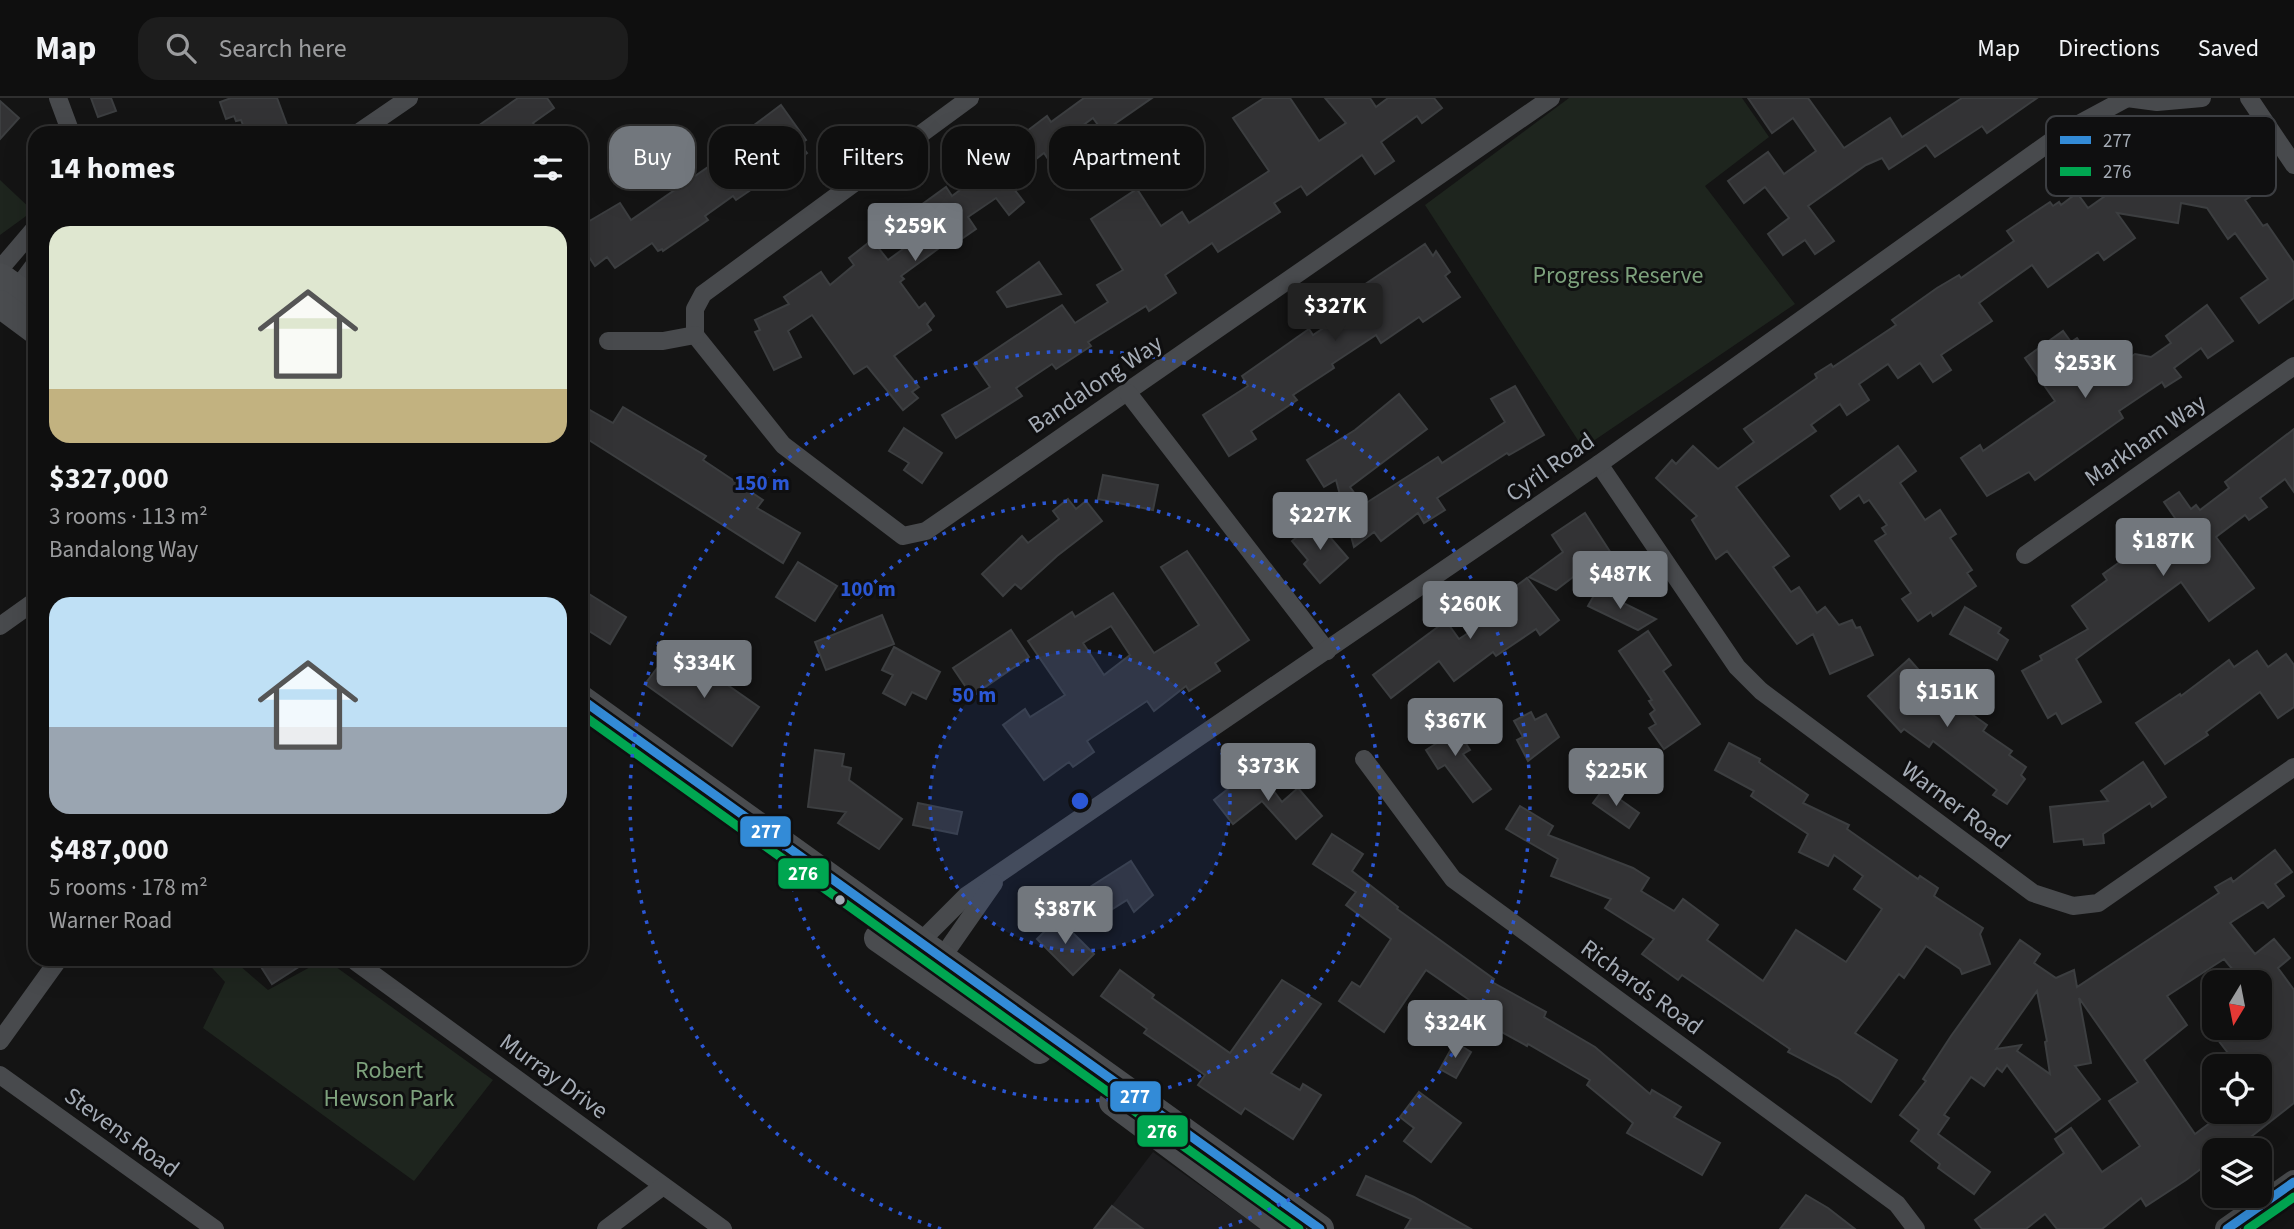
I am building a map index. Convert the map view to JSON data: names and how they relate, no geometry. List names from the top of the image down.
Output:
{
  "streets": {
    "street": [
      "Bandalong Way",
      "Markham Way",
      "Cyril Road",
      "Warner Road",
      "Richards Road",
      "Murray Drive",
      "Stevens Road"
    ]
  },
  "crossings": [
    ["Cyril Road", "Warner Road"]
  ],
  "parks": ["Progress Reserve", "Robert Hewson Park"],
  "lines": ["transit line 277", "transit line 276"],
  "legend": ["277", "276"],
  "north": "bottom",
  "page": {
    "header": "Map",
    "search": "Search here",
    "nav": ["Map", "Directions", "Saved"],
    "chip": [
      "Buy",
      "Rent",
      "Filters",
      "New",
      "Apartment"
    ],
    "heading": "14 homes",
    "price": [
      "$259K",
      "$327K",
      "$253K",
      "$227K",
      "$187K",
      "$487K",
      "$260K",
      "$334K",
      "$151K",
      "$367K",
      "$373K",
      "$225K",
      "$387K",
      "$324K"
    ],
    "list": [
      {
        "name": "$327,000",
        "note": "3 rooms · 113 m² · Bandalong Way"
      },
      {
        "name": "$487,000",
        "note": "5 rooms · 178 m² · Warner Road"
      }
    ]
  },
  "rings": ["150 m", "100 m", "50 m"]
}
